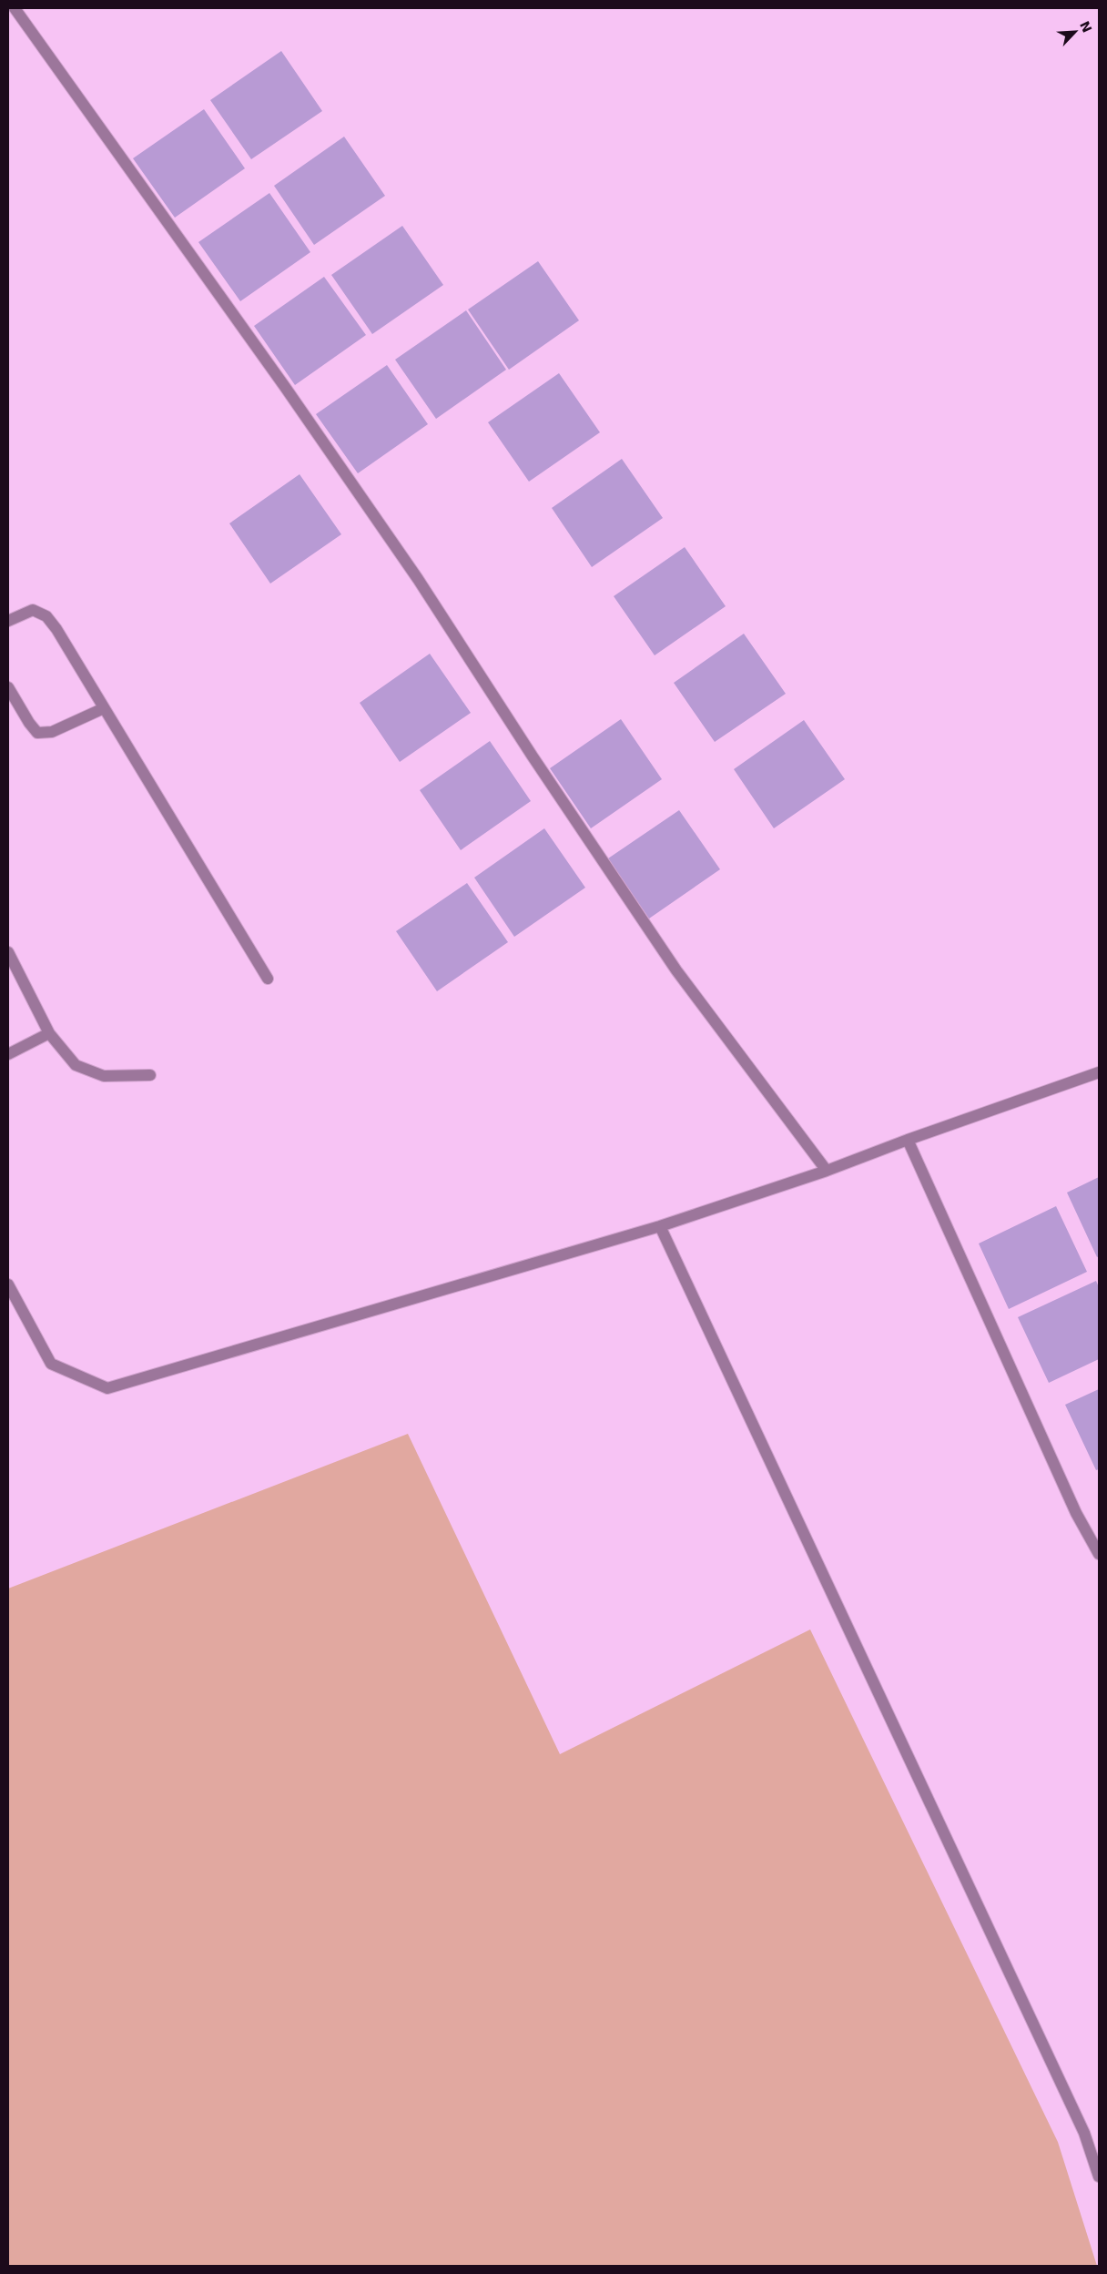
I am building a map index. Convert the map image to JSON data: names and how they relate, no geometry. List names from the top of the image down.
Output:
{
  "north": "top right"
}
